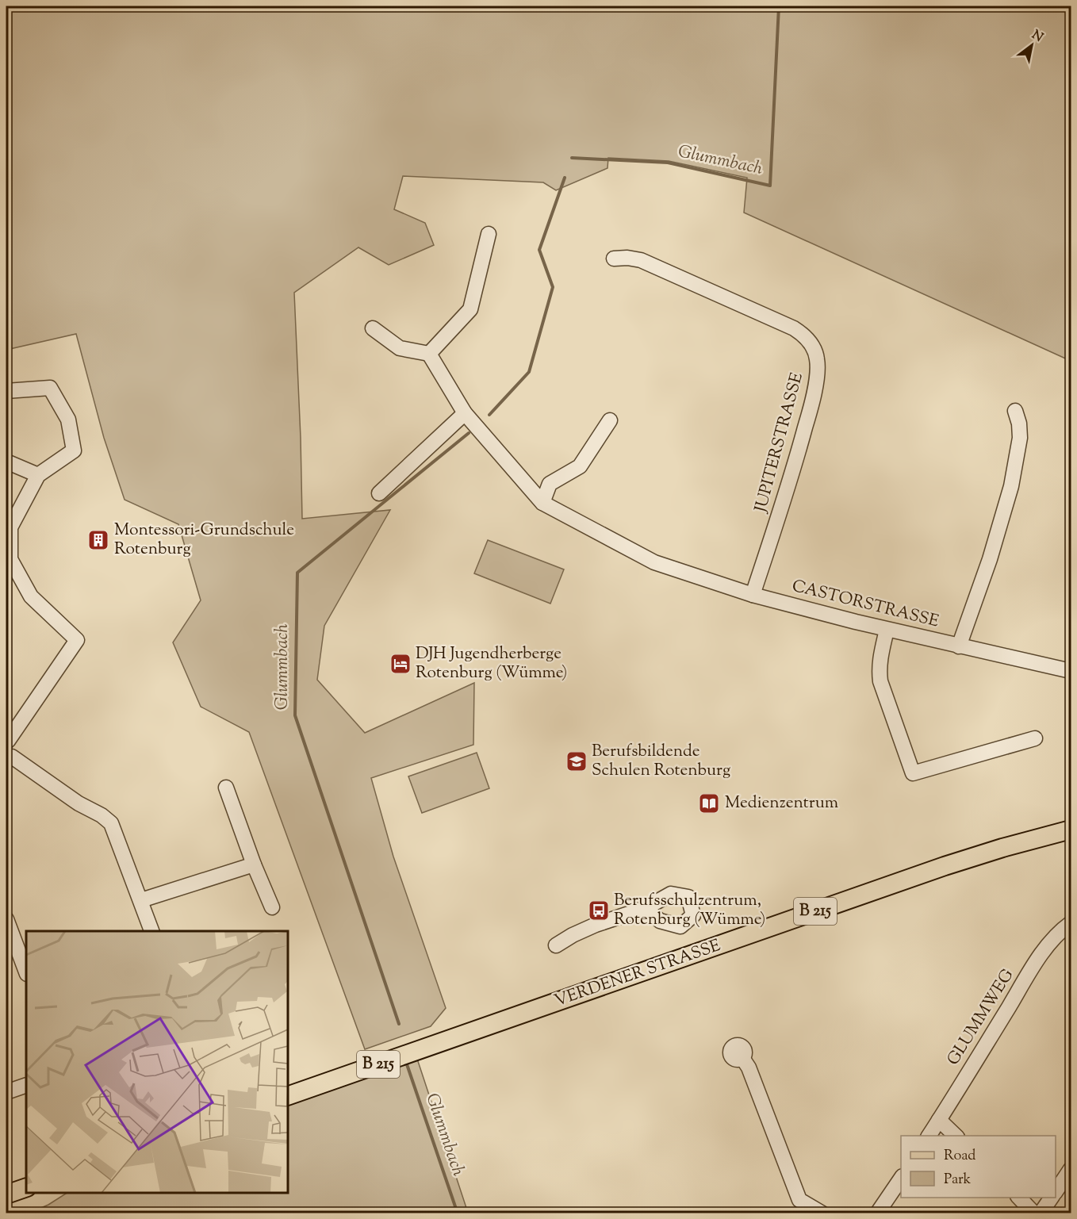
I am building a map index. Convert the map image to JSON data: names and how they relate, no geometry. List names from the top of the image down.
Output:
{
  "streets": {
    "main road": ["B 215", "VERDENER STRASSE"],
    "street": ["JUPITERSTRASSE", "CASTORSTRASSE", "GLUMMWEG"]
  },
  "crossings": [
    ["JUPITERSTRASSE", "CASTORSTRASSE"]
  ],
  "water": ["Glummbach"],
  "places": {
    "building": ["Montessori-Grundschule Rotenburg"],
    "hotel": ["DJH Jugendherberge Rotenburg (Wümme)"],
    "school or university": ["Berufsbildende Schulen Rotenburg"],
    "library": ["Medienzentrum"],
    "bus stop": ["Berufsschulzentrum, Rotenburg (Wümme)"]
  },
  "legend": ["Road", "Park"],
  "north": "top right"
}
